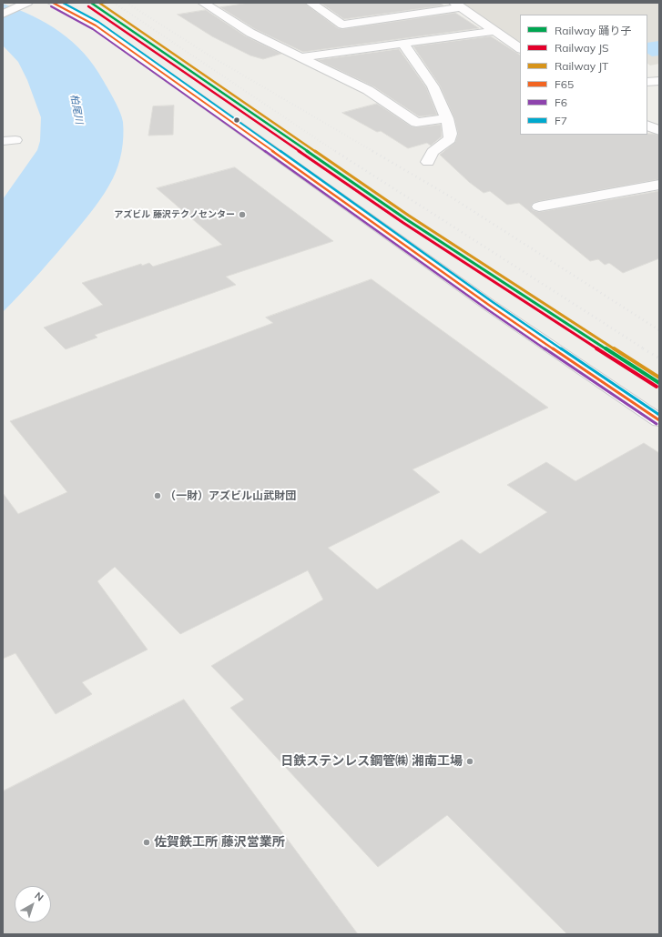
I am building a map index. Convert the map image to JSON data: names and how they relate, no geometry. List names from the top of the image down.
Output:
{
  "water": ["柏尾川"],
  "places": [
    "アズビル 藤沢テクノセンター",
    "（一財）アズビル山武財団",
    "日鉄ステンレス鋼管㈱ 湘南工場",
    "佐賀鉄工所 藤沢営業所"
  ],
  "lines": [
    "rail line 踊り子",
    "rail line JT",
    "transit line F65",
    "transit line F7",
    "rail line JS",
    "transit line F6"
  ],
  "legend": [
    "Railway 踊り子",
    "Railway JS",
    "Railway JT",
    "F65",
    "F6",
    "F7"
  ],
  "north": "top right"
}
